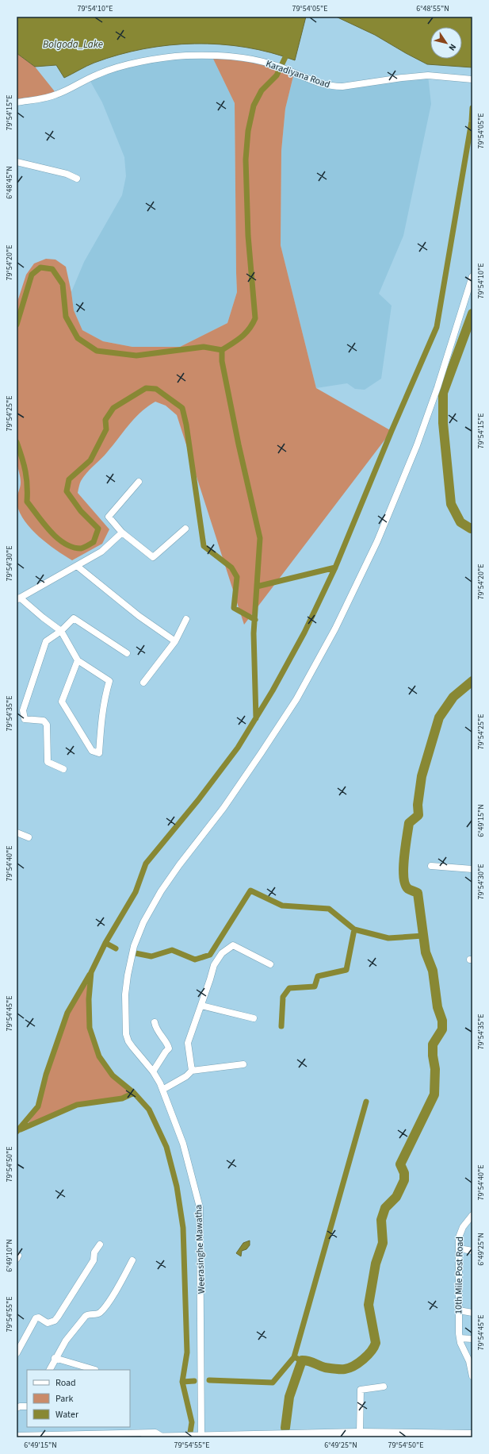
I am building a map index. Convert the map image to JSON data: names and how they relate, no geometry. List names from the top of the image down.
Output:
{
  "streets": {
    "street": ["Karadiyana Road", "Weerasinghe Mawatha", "10th Mile Post Road"]
  },
  "water": ["Bolgoda_Lake"],
  "legend": ["Road", "Park", "Water"],
  "north": "bottom right",
  "coordinates": [
    "79°54'10\"E",
    "79°54'05\"E",
    "6°48'55\"N",
    "79°54'15\"E",
    "6°48'45\"N",
    "79°54'20\"E",
    "79°54'25\"E",
    "79°54'30\"E",
    "79°54'35\"E",
    "6°49'15\"N",
    "79°54'40\"E",
    "79°54'45\"E",
    "79°54'50\"E",
    "6°49'25\"N",
    "6°49'10\"N",
    "79°54'55\"E"
  ]
}
